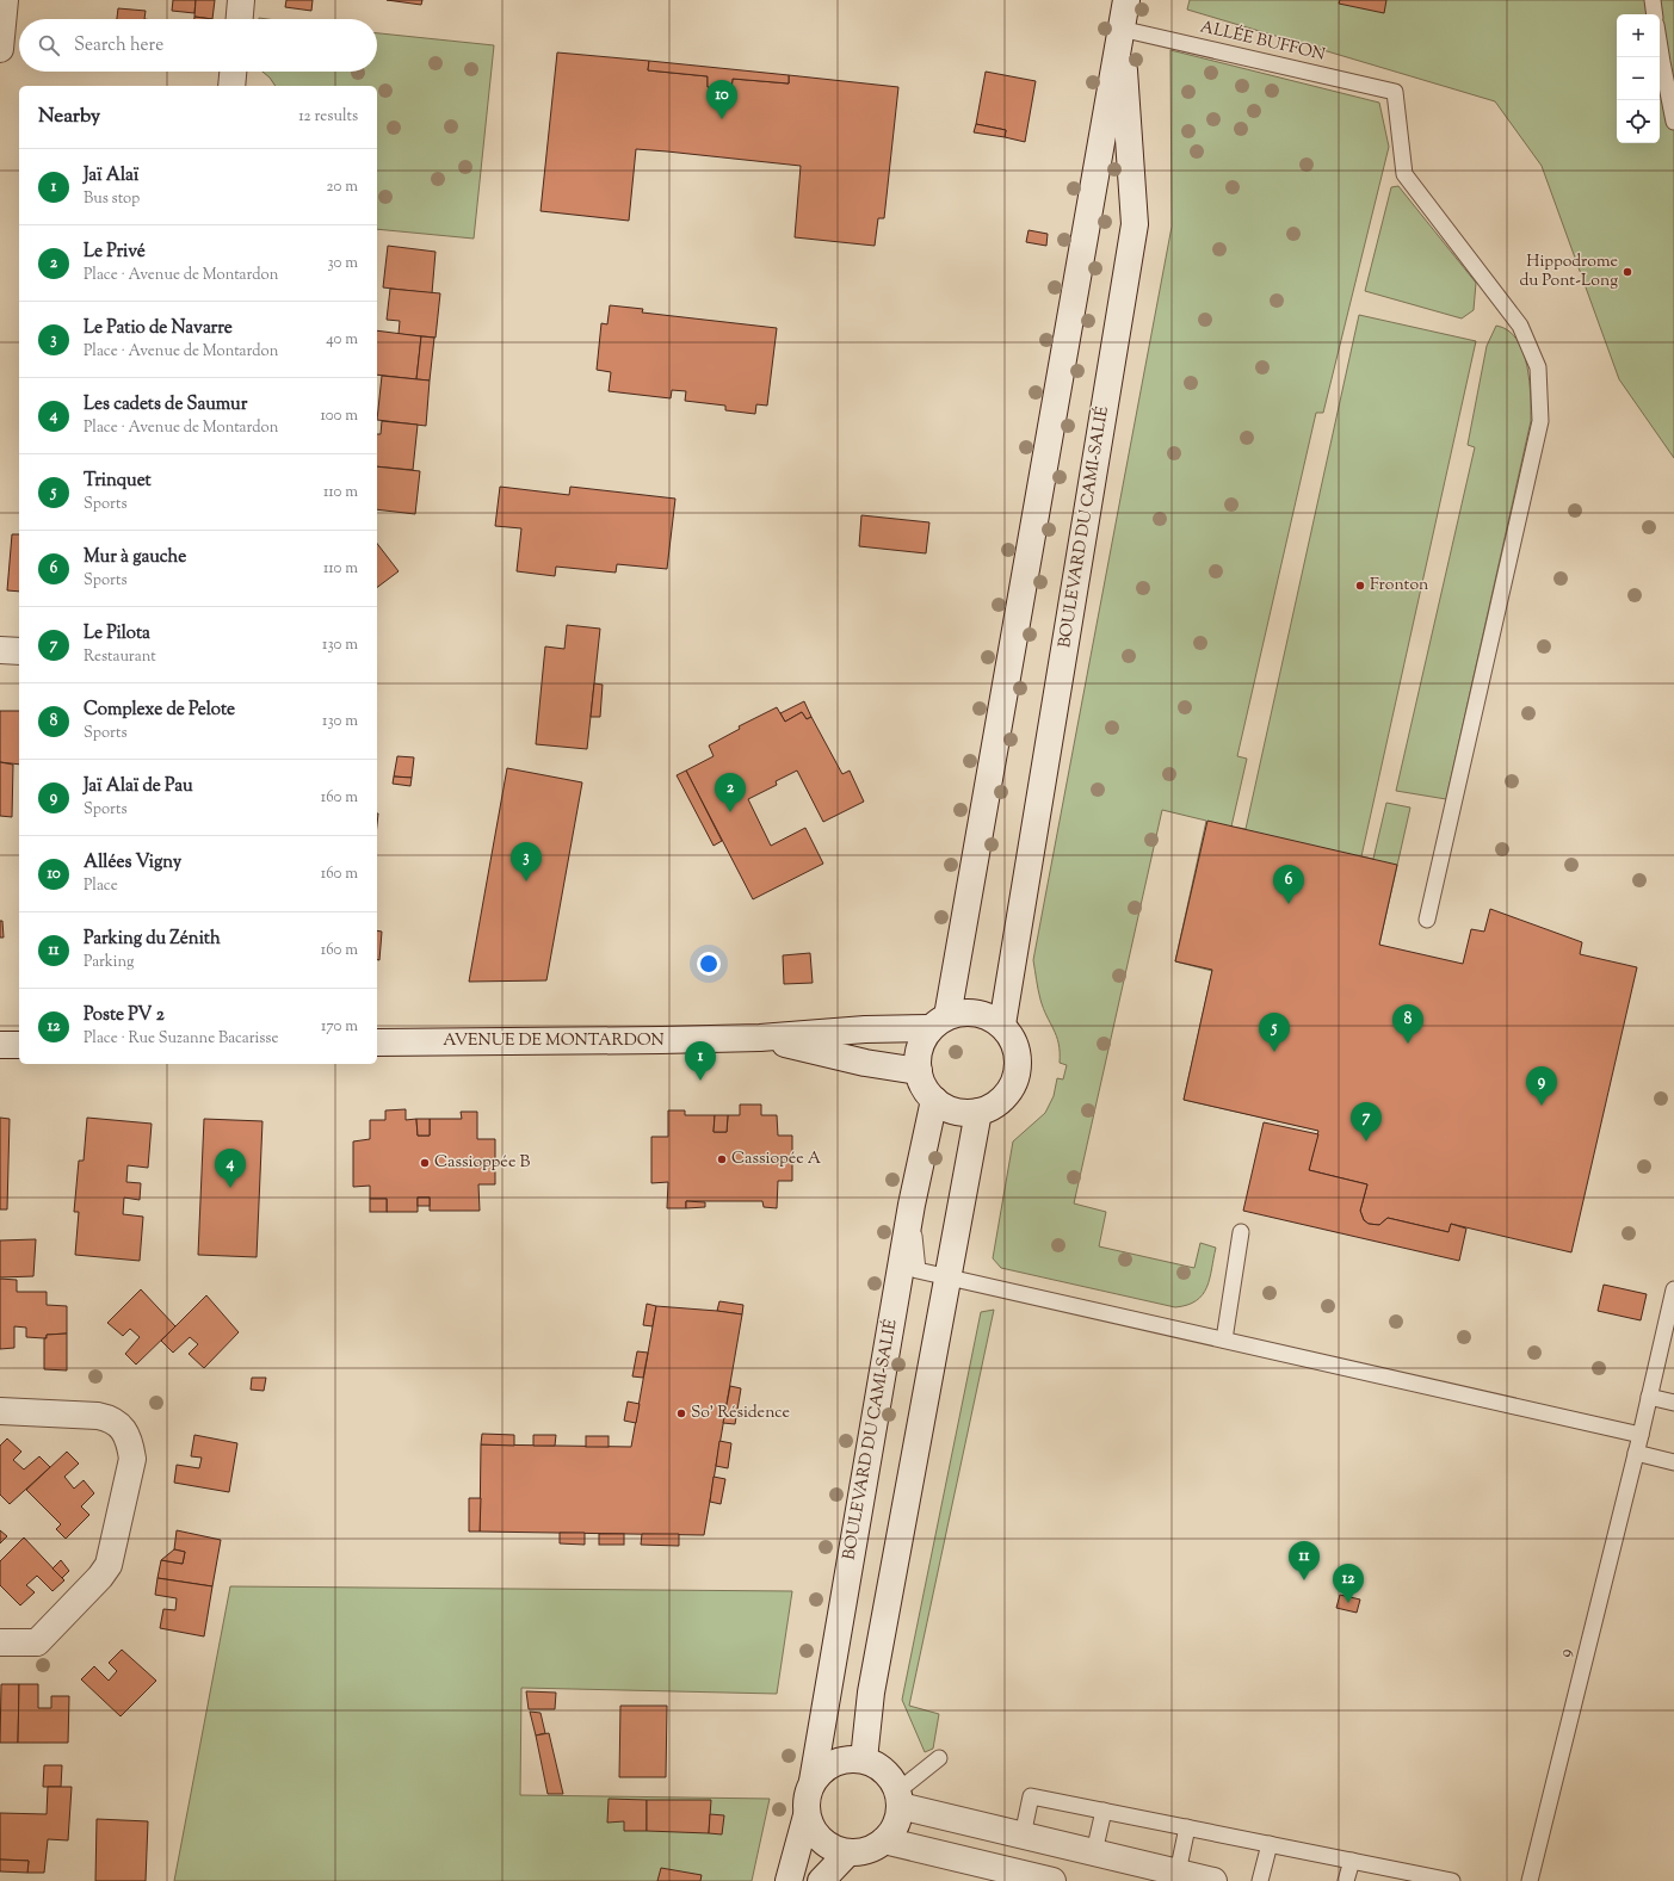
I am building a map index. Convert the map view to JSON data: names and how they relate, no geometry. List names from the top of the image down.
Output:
{
  "streets": {
    "street": ["BOULEVARD DU CAMI-SALIÉ", "AVENUE DE MONTARDON"],
    "lane": ["ALLÉE BUFFON", "9"]
  },
  "crossings": [
    ["ALLÉE BUFFON", "BOULEVARD DU CAMI-SALIÉ"],
    ["BOULEVARD DU CAMI-SALIÉ", "AVENUE DE MONTARDON"]
  ],
  "places": [
    "Hippodrome du Pont-Long",
    "Fronton",
    "Cassiopée A",
    "Cassioppée B",
    "So' Résidence"
  ],
  "page": {
    "map_buttons": ["+", "−"],
    "search": "Search here",
    "pins": [
      "10",
      "2",
      "3",
      "6",
      "8",
      "5",
      "1",
      "9",
      "7",
      "4",
      "11",
      "12"
    ],
    "heading": ["Nearby", "12 results"],
    "list": [
      {
        "mark": "1",
        "name": "Jaï Alaï",
        "note": "Bus stop",
        "value": "20 m"
      },
      {
        "mark": "2",
        "name": "Le Privé",
        "note": "Place · Avenue de Montardon",
        "value": "30 m"
      },
      {
        "mark": "3",
        "name": "Le Patio de Navarre",
        "note": "Place · Avenue de Montardon",
        "value": "40 m"
      },
      {
        "mark": "4",
        "name": "Les cadets de Saumur",
        "note": "Place · Avenue de Montardon",
        "value": "100 m"
      },
      {
        "mark": "5",
        "name": "Trinquet",
        "note": "Sports",
        "value": "110 m"
      },
      {
        "mark": "6",
        "name": "Mur à gauche",
        "note": "Sports",
        "value": "110 m"
      },
      {
        "mark": "7",
        "name": "Le Pilota",
        "note": "Restaurant",
        "value": "130 m"
      },
      {
        "mark": "8",
        "name": "Complexe de Pelote",
        "note": "Sports",
        "value": "130 m"
      },
      {
        "mark": "9",
        "name": "Jaï Alaï de Pau",
        "note": "Sports",
        "value": "160 m"
      },
      {
        "mark": "10",
        "name": "Allées Vigny",
        "note": "Place",
        "value": "160 m"
      },
      {
        "mark": "11",
        "name": "Parking du Zénith",
        "note": "Parking",
        "value": "160 m"
      },
      {
        "mark": "12",
        "name": "Poste PV 2",
        "note": "Place · Rue Suzanne Bacarisse",
        "value": "170 m"
      }
    ]
  }
}
